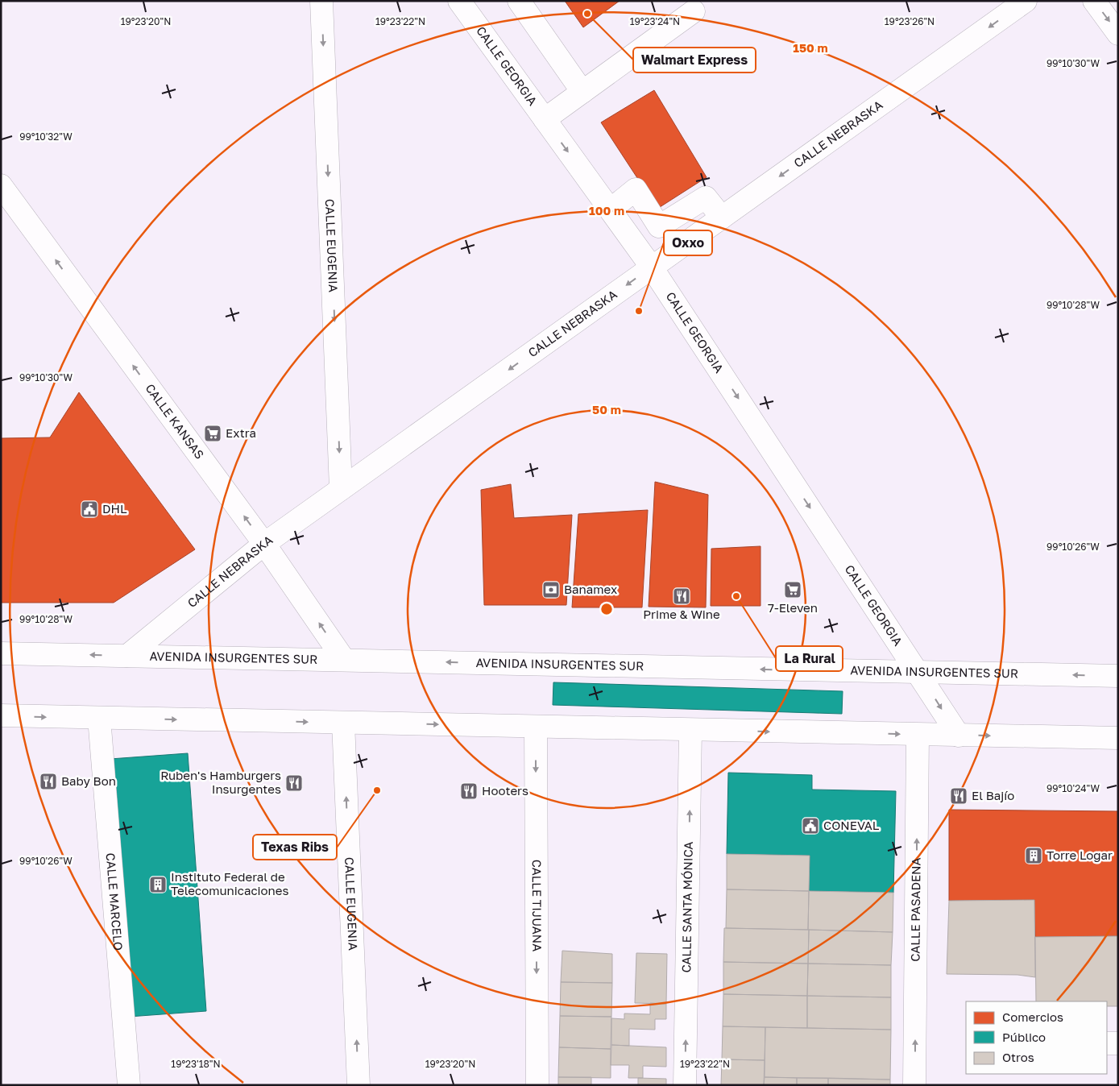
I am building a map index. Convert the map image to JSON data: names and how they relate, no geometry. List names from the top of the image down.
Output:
{
  "streets": {
    "street": [
      "CALLE GEORGIA",
      "CALLE NEBRASKA",
      "CALLE EUGENIA",
      "CALLE KANSAS",
      "AVENIDA INSURGENTES SUR",
      "CALLE MARCELO",
      "CALLE TIJUANA",
      "CALLE SANTA MÓNICA",
      "CALLE PASADENA"
    ]
  },
  "crossings": [
    ["CALLE GEORGIA", "CALLE NEBRASKA"],
    ["CALLE GEORGIA", "AVENIDA INSURGENTES SUR"],
    ["CALLE NEBRASKA", "CALLE EUGENIA"],
    ["CALLE NEBRASKA", "CALLE KANSAS"],
    ["CALLE NEBRASKA", "AVENIDA INSURGENTES SUR"],
    ["CALLE KANSAS", "AVENIDA INSURGENTES SUR"]
  ],
  "one_way": [
    "CALLE GEORGIA",
    "CALLE NEBRASKA",
    "CALLE KANSAS",
    "CALLE TIJUANA",
    "CALLE SANTA MÓNICA",
    "CALLE PASADENA"
  ],
  "places": {
    "other": [
      "Walmart Express",
      "Oxxo",
      "La Rural",
      "Texas Ribs"
    ],
    "supermarket": ["Extra", "7-Eleven"],
    "public building": ["DHL", "CONEVAL"],
    "bank": ["Banamex"],
    "restaurant": [
      "Prime & Wine",
      "Baby Bon",
      "Ruben's Hamburgers Insurgentes",
      "Hooters",
      "El Bajío"
    ],
    "building": ["Torre Logar", "Instituto Federal de Telecomunicaciones"]
  },
  "legend": ["Comercios", "Público", "Otros"],
  "coordinates": [
    "19°23'20\"N",
    "19°23'22\"N",
    "19°23'24\"N",
    "19°23'26\"N",
    "99°10'30\"W",
    "99°10'32\"W",
    "99°10'28\"W",
    "99°10'26\"W",
    "99°10'24\"W",
    "19°23'18\"N"
  ],
  "rings": ["150 m", "100 m", "50 m"]
}
